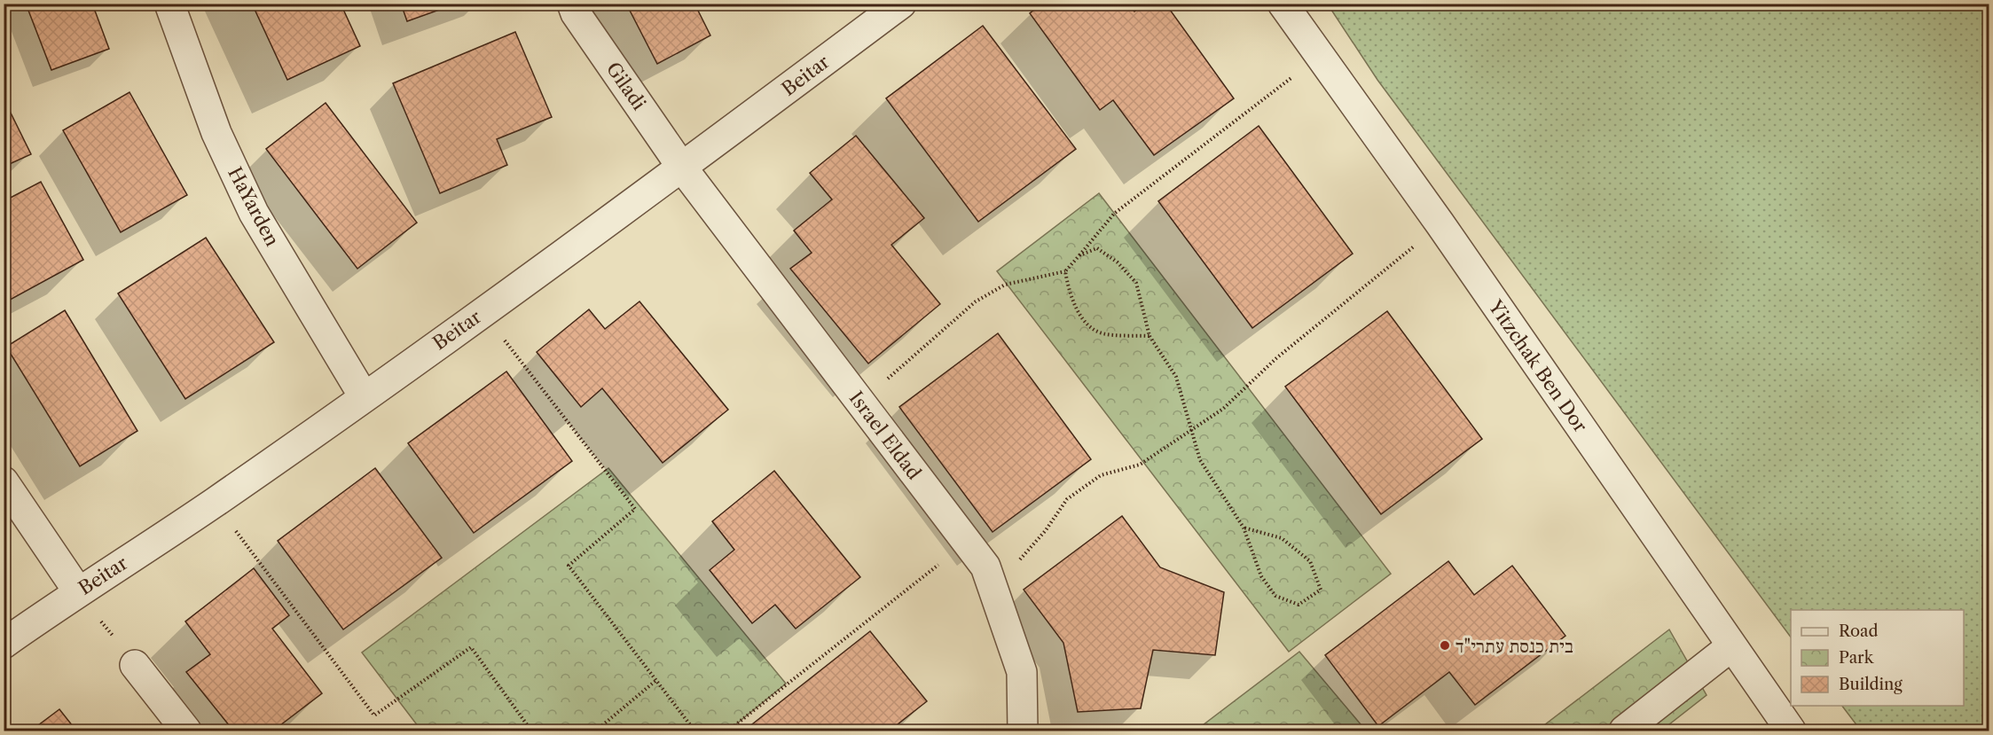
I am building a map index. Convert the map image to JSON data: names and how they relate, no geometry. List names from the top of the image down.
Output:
{
  "streets": {
    "street": [
      "Beitar",
      "Giladi",
      "HaYarden",
      "Yitzchak Ben Dor",
      "Israel Eldad"
    ]
  },
  "crossings": [
    ["Beitar", "Giladi"],
    ["Beitar", "HaYarden"],
    ["Beitar", "Israel Eldad"],
    ["Giladi", "Israel Eldad"]
  ],
  "places": ["בית כנסת עתרי\"ד"],
  "legend": ["Road", "Park", "Building"]
}
